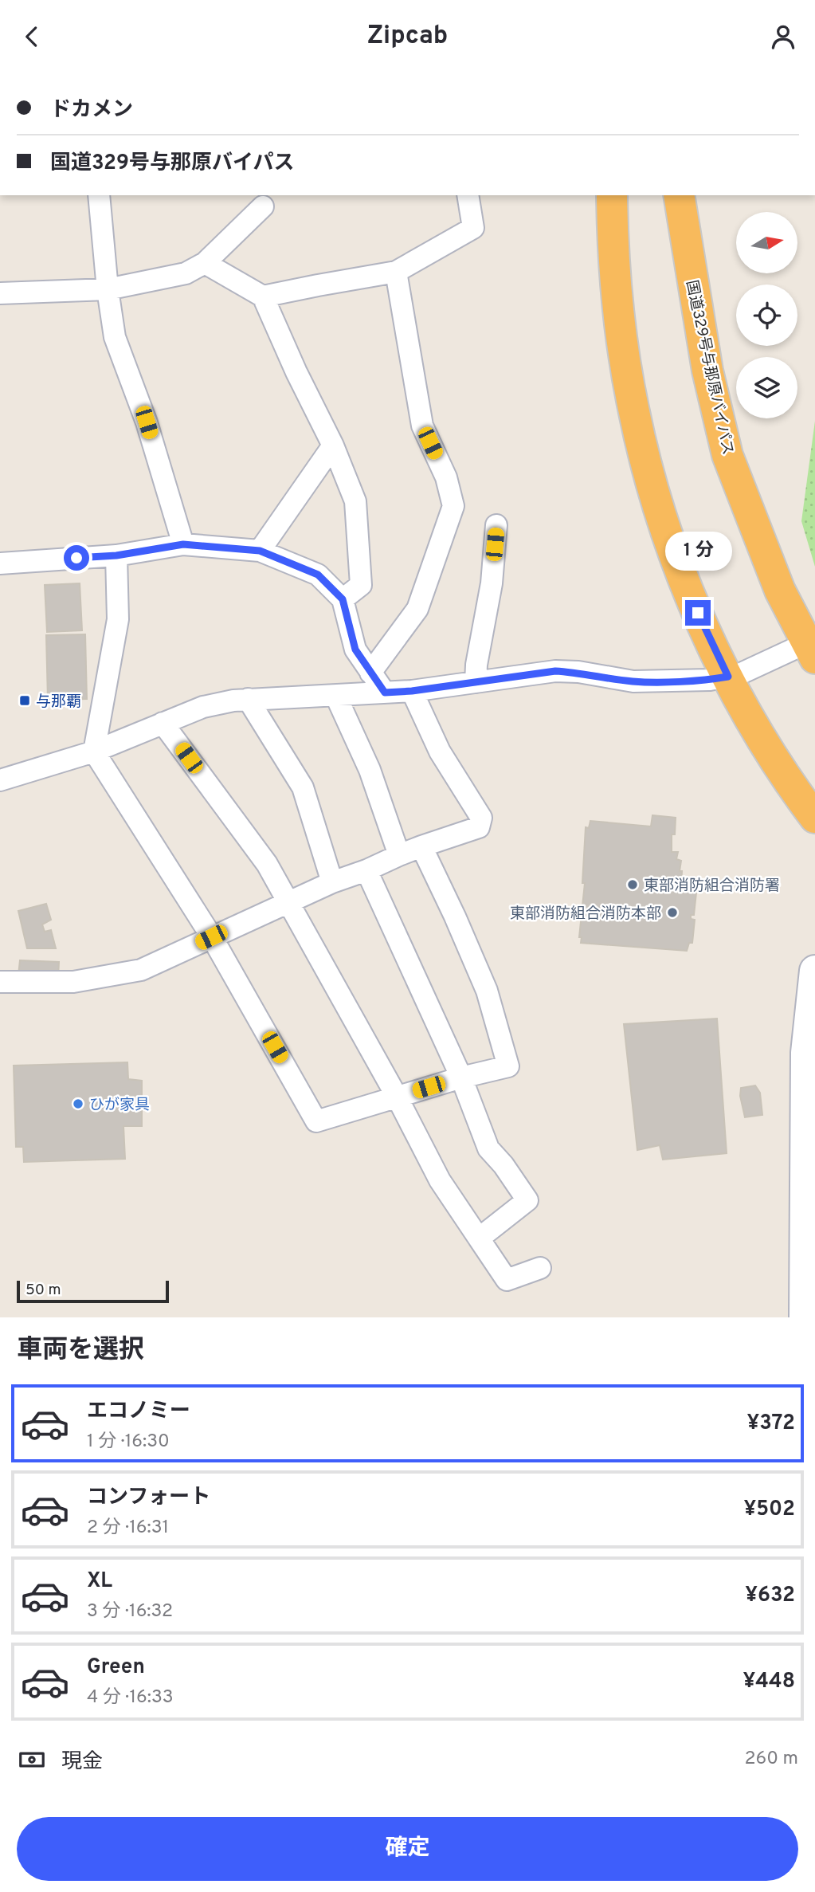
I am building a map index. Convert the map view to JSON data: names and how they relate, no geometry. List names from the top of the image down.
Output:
{
  "streets": {
    "highway": ["国道329号与那原バイパス"]
  },
  "places": {
    "transit": ["与那覇"],
    "other": ["東部消防組合消防署", "東部消防組合消防本部", "ひが家具"]
  },
  "scale_bar": "50 m",
  "north": "right",
  "page": {
    "header": "Zipcab",
    "banner": ["ドカメン", "国道329号与那原バイパス"],
    "bubble": "1 分",
    "scale": "50 m",
    "heading": "車両を選択",
    "list": [
      {
        "name": "エコノミー",
        "note": "1 分 · 16:30",
        "value": "¥372"
      },
      {
        "name": "コンフォート",
        "note": "2 分 · 16:31",
        "value": "¥502"
      },
      {
        "name": "XL",
        "note": "3 分 · 16:32",
        "value": "¥632"
      },
      {
        "name": "Green",
        "note": "4 分 · 16:33",
        "value": "¥448"
      }
    ],
    "pay": ["現金", "260 m"],
    "buttons": "確定"
  }
}
